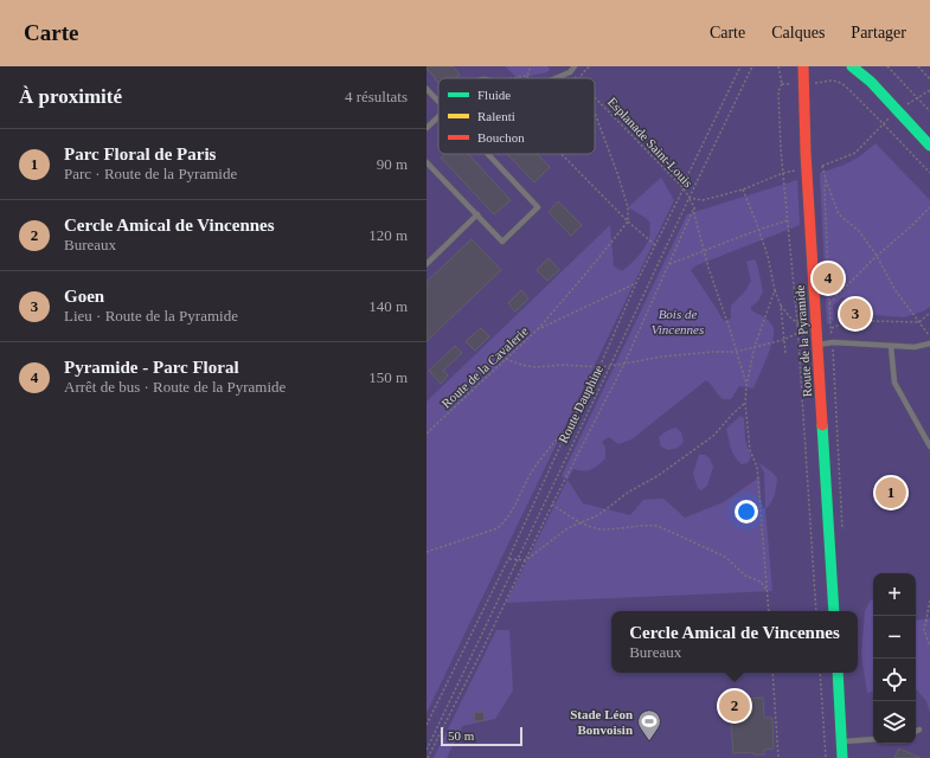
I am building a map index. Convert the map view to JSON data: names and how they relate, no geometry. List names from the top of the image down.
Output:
{
  "streets": {
    "street": ["Route de la Pyramide"],
    "path": ["Esplanade Saint-Louis", "Route de la Cavalerie", "Route Dauphine"]
  },
  "crossings": [
    ["Esplanade Saint-Louis", "Route de la Pyramide"],
    ["Esplanade Saint-Louis", "Route Dauphine"],
    ["Route de la Cavalerie", "Route Dauphine"]
  ],
  "parks": ["Bois de Vincennes"],
  "places": {
    "sports": ["Stade Léon Bonvoisin"]
  },
  "legend": ["Fluide", "Ralenti", "Bouchon"],
  "scale_bar": "50 m",
  "page": {
    "header": "Carte",
    "nav": ["Carte", "Calques", "Partager"],
    "heading": ["À proximité", "4 résultats"],
    "list": [
      {
        "mark": "1",
        "name": "Parc Floral de Paris",
        "note": "Parc · Route de la Pyramide",
        "value": "90 m"
      },
      {
        "mark": "2",
        "name": "Cercle Amical de Vincennes",
        "note": "Bureaux",
        "value": "120 m"
      },
      {
        "mark": "3",
        "name": "Goen",
        "note": "Lieu · Route de la Pyramide",
        "value": "140 m"
      },
      {
        "mark": "4",
        "name": "Pyramide - Parc Floral",
        "note": "Arrêt de bus · Route de la Pyramide",
        "value": "150 m"
      }
    ],
    "pins": [
      "4",
      "3",
      "1",
      "2"
    ],
    "map_buttons": ["+", "−"],
    "popup": ["Cercle Amical de Vincennes", "Bureaux"],
    "scale": "50 m"
  }
}
